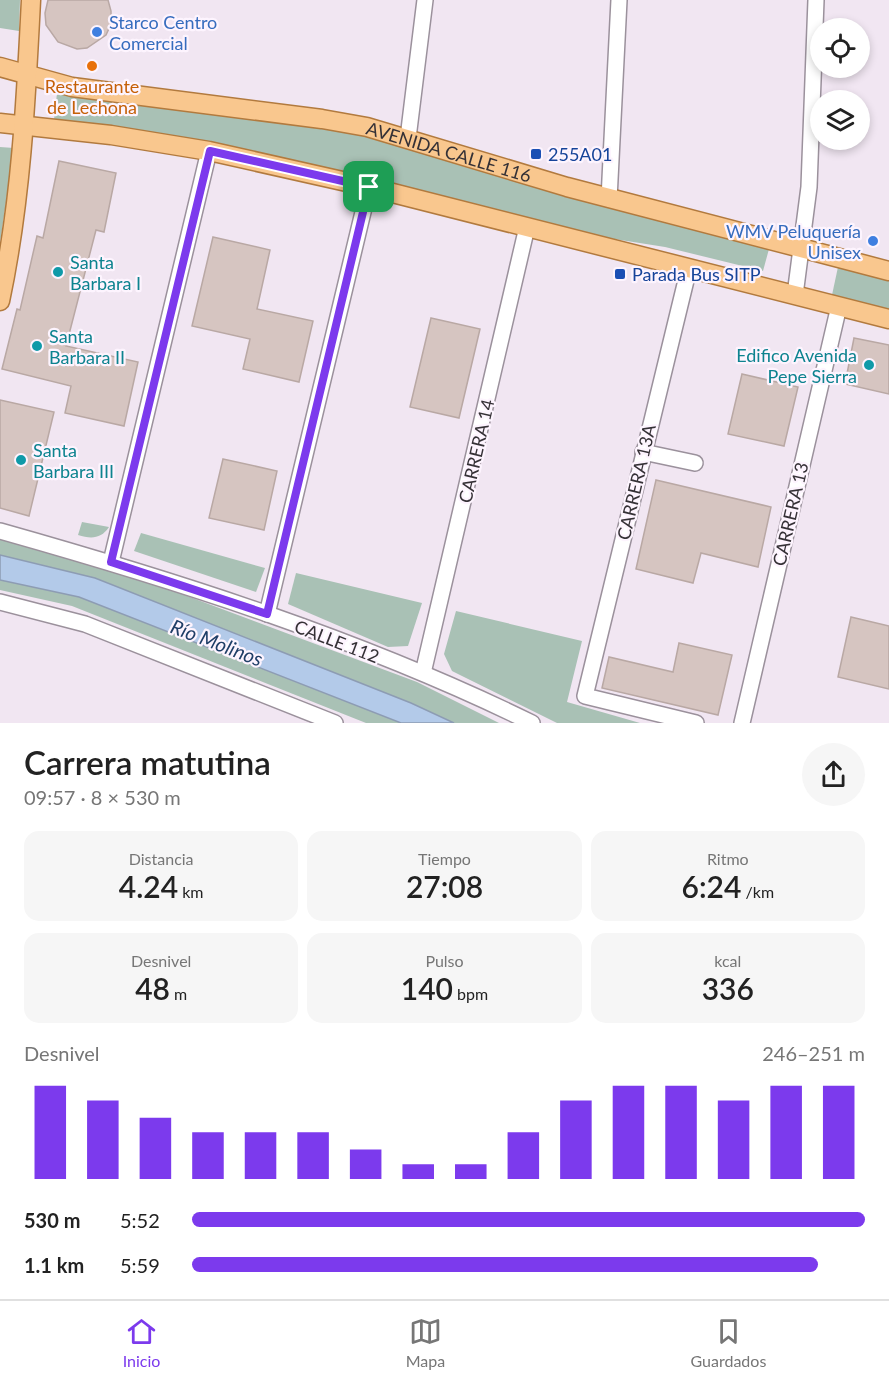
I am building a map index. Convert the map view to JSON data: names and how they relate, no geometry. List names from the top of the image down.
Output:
{
  "streets": {
    "main road": ["AVENIDA CALLE 116"],
    "street": [
      "CARRERA 14",
      "CARRERA 13A",
      "CARRERA 13",
      "CALLE 112"
    ]
  },
  "crossings": [
    ["CARRERA 14", "CALLE 112"]
  ],
  "water": ["Río Molinos"],
  "places": {
    "other": [
      "Starco Centro Comercial",
      "Restaurante de Lechona",
      "WMV Peluquería Unisex",
      "Santa Barbara I",
      "Santa Barbara II",
      "Edifico Avenida Pepe Sierra",
      "Santa Barbara III"
    ],
    "transit": ["255A01", "Parada Bus SITP"]
  },
  "page": {
    "heading": ["Carrera matutina", "09:57 · 8 × 530 m"],
    "stats": [
      ["Distancia", "4.24 km"],
      ["Tiempo", "27:08"],
      ["Ritmo", "6:24 /km"],
      ["Desnivel", "48 m"],
      ["Pulso", "140 bpm"],
      ["kcal", "336"]
    ],
    "chart": ["Desnivel", "246–251 m"],
    "list": [
      {
        "name": "530 m",
        "note": "5:52"
      },
      {
        "name": "1.1 km",
        "note": "5:59"
      }
    ],
    "tabs": ["Inicio", "Mapa", "Guardados"]
  }
}
